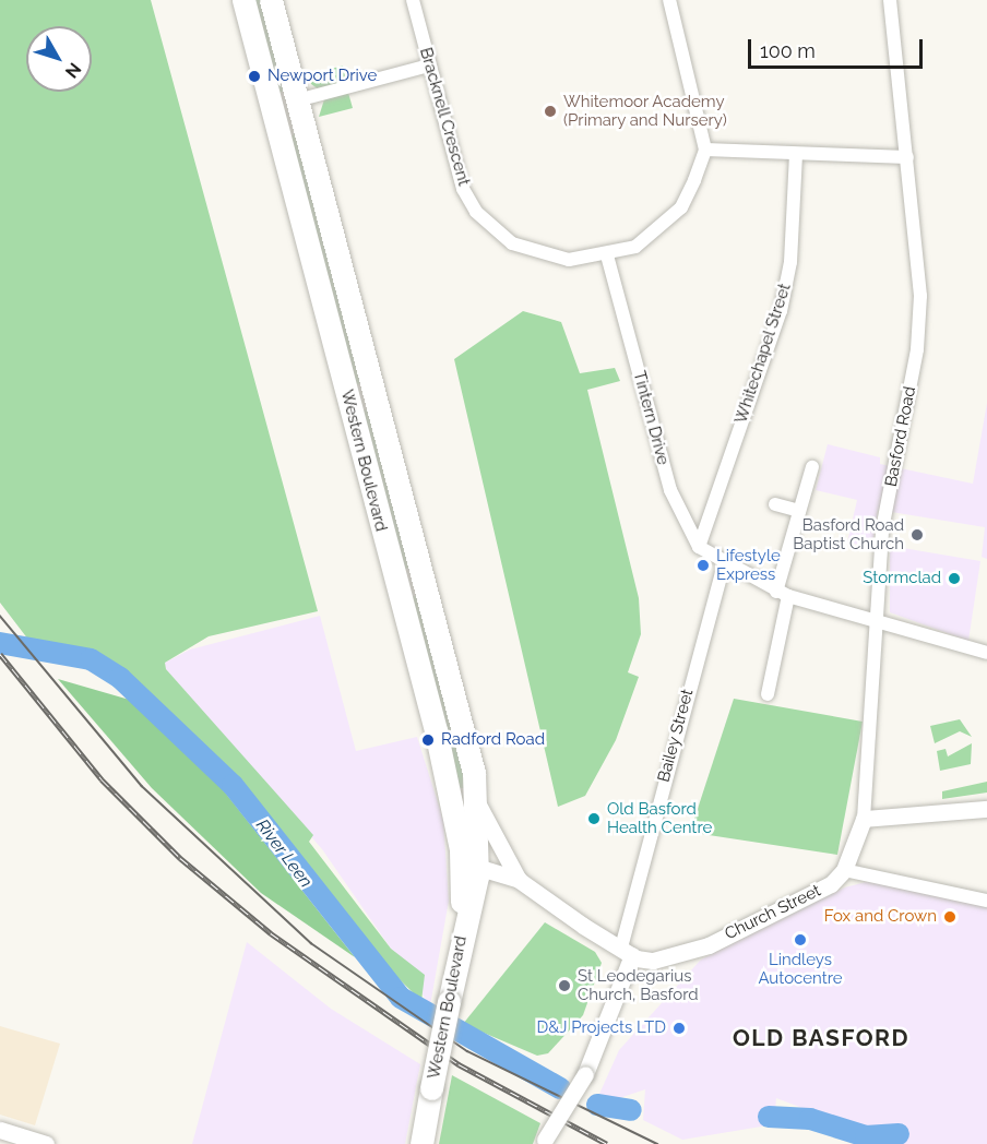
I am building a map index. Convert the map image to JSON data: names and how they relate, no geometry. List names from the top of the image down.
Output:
{
  "streets": {
    "highway": ["Western Boulevard"],
    "street": [
      "Bracknell Crescent",
      "Whitechapel Street",
      "Tintern Drive",
      "Basford Road",
      "Bailey Street",
      "Church Street"
    ]
  },
  "crossings": [
    ["Bracknell Crescent", "Tintern Drive"],
    ["Whitechapel Street", "Tintern Drive"],
    ["Basford Road", "Church Street"],
    ["Western Boulevard", "Bailey Street"],
    ["Western Boulevard", "Church Street"],
    ["Bailey Street", "Church Street"]
  ],
  "districts": ["OLD BASFORD"],
  "water": ["River Leen"],
  "places": [
    "Newport Drive",
    "Whitemoor Academy (Primary and Nursery)",
    "Basford Road Baptist Church",
    "Lifestyle Express",
    "Stormclad",
    "Radford Road",
    "Old Basford Health Centre",
    "Fox and Crown",
    "Lindleys Autocentre",
    "St Leodegarius Church, Basford",
    "D&J Projects LTD"
  ],
  "scale_bar": "100 m",
  "north": "bottom right"
}
